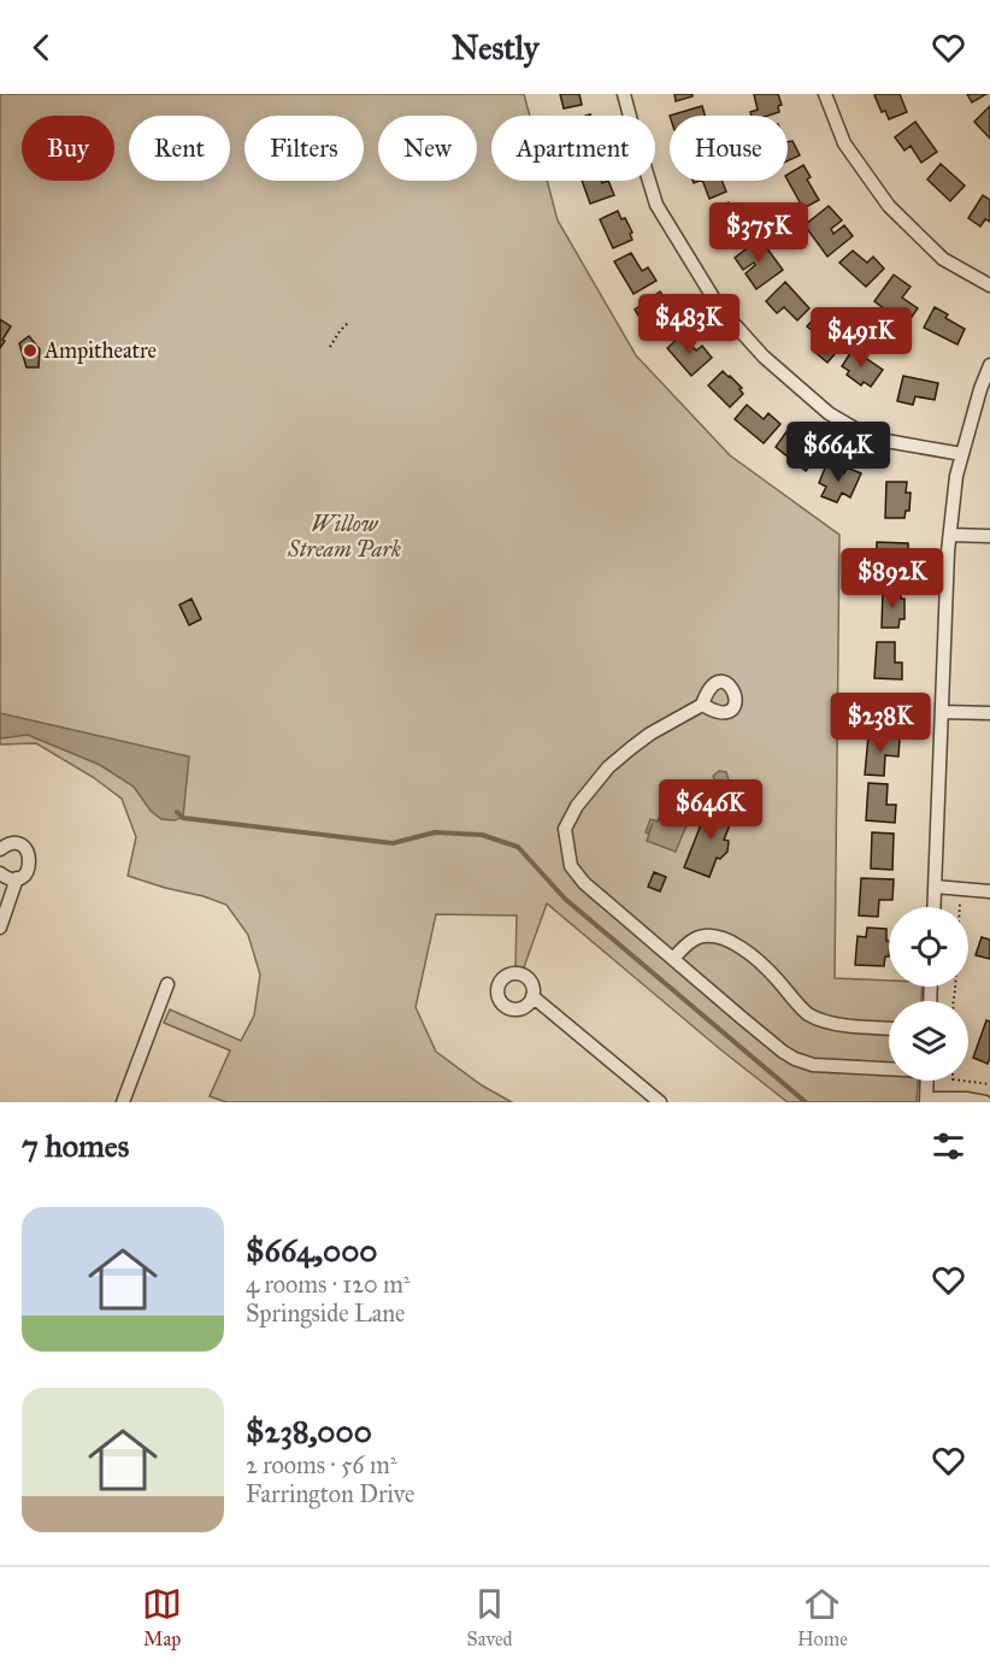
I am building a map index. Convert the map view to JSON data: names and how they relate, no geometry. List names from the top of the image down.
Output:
{
  "parks": ["Willow Stream Park"],
  "places": ["Ampitheatre"],
  "page": {
    "header": "Nestly",
    "chip": [
      "Buy",
      "Rent",
      "Filters",
      "New",
      "Apartment",
      "House"
    ],
    "price": [
      "$375K",
      "$483K",
      "$491K",
      "$664K",
      "$892K",
      "$238K",
      "$646K"
    ],
    "heading": "7 homes",
    "list": [
      {
        "name": "$664,000",
        "note": "4 rooms · 120 m² · Springside Lane"
      },
      {
        "name": "$238,000",
        "note": "2 rooms · 56 m² · Farrington Drive"
      }
    ],
    "tabs": ["Map", "Saved", "Home"]
  }
}
